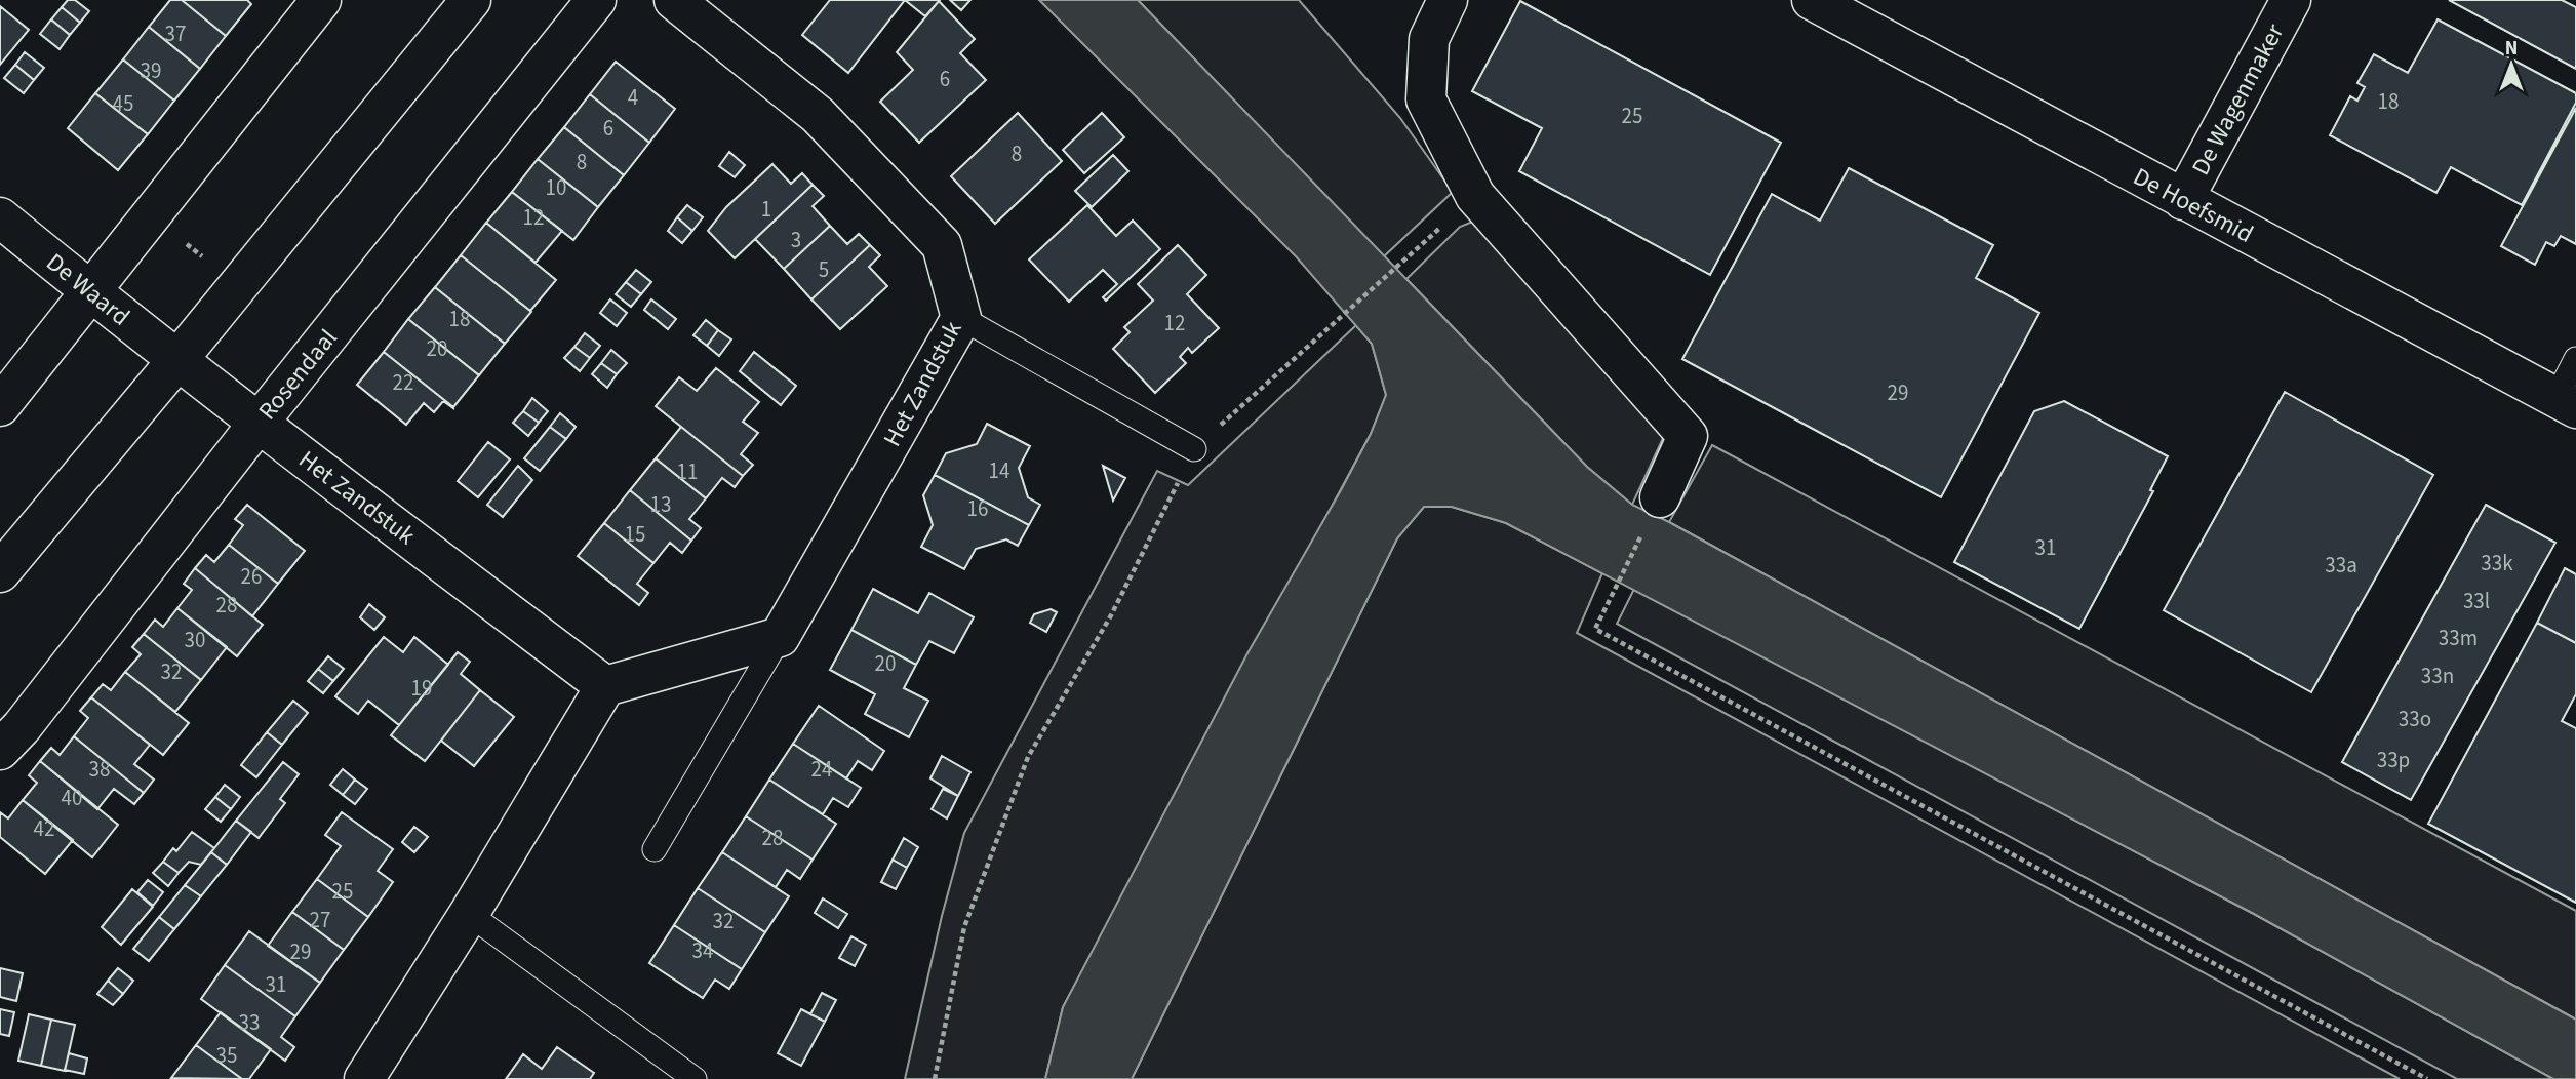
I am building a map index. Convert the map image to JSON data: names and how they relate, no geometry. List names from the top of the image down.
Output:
{
  "streets": {
    "street": [
      "De Wagenmaker",
      "De Hoefsmid",
      "De Waard",
      "Rosendaal",
      "Het Zandstuk"
    ]
  },
  "crossings": [
    ["De Wagenmaker", "De Hoefsmid"],
    ["De Waard", "Het Zandstuk"],
    ["Rosendaal", "Het Zandstuk"]
  ],
  "house_numbers": [
    "37",
    "39",
    "6",
    "4",
    "18",
    "45",
    "25",
    "6",
    "8",
    "8",
    "10",
    "1",
    "12",
    "3",
    "5",
    "18",
    "12",
    "20",
    "22",
    "29",
    "14",
    "11",
    "13",
    "16",
    "15",
    "31",
    "33k",
    "33a",
    "26",
    "33l",
    "28",
    "33m",
    "30",
    "20",
    "32",
    "33n",
    "19",
    "33o",
    "33p",
    "38",
    "24",
    "40",
    "42",
    "28",
    "25",
    "27",
    "32",
    "34",
    "29",
    "31",
    "33",
    "35"
  ],
  "north": "top"
}
